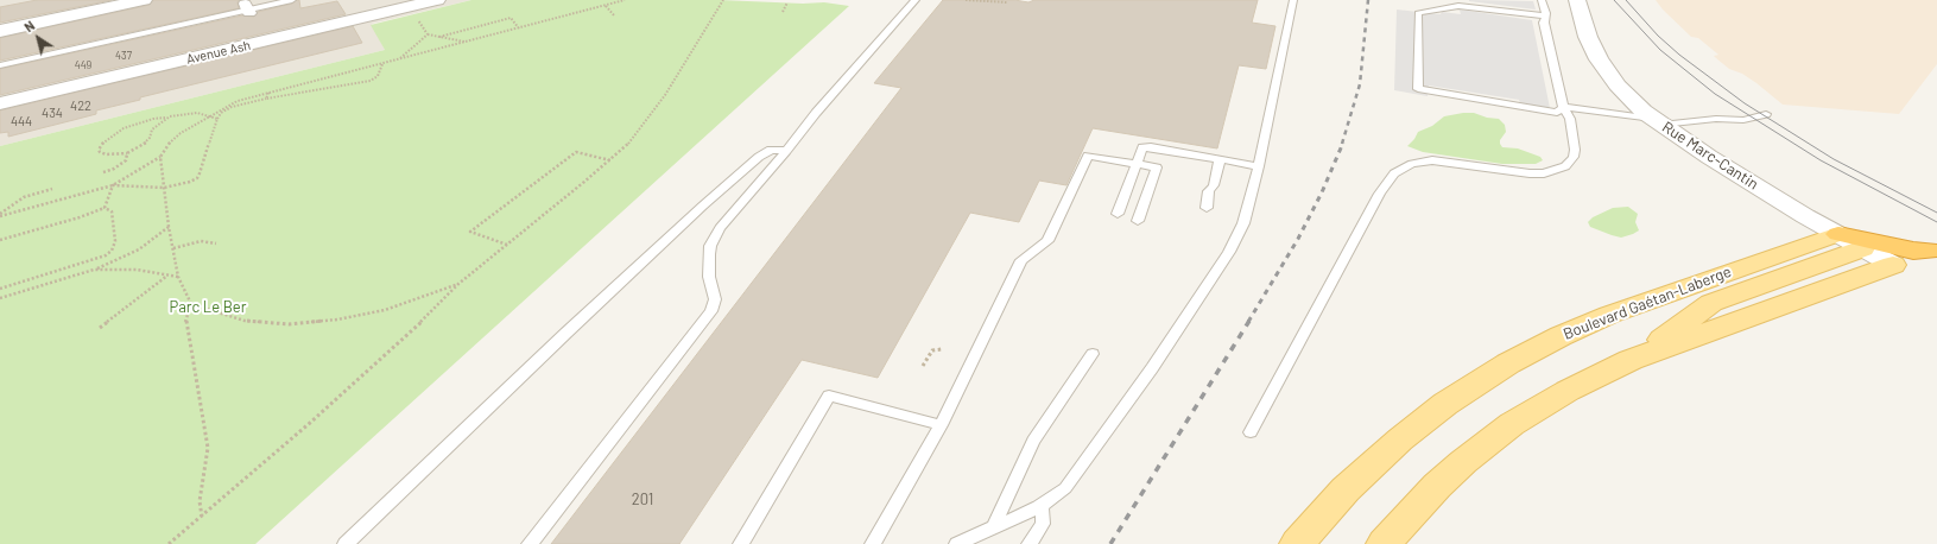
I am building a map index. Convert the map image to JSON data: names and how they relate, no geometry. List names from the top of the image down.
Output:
{
  "streets": {
    "main road": ["Boulevard Gaétan-Laberge"],
    "street": ["Avenue Ash", "Rue Marc-Cantin"]
  },
  "crossings": [
    ["Rue Marc-Cantin", "Boulevard Gaétan-Laberge"]
  ],
  "parks": ["Parc Le Ber"],
  "house_numbers": [
    "437",
    "449",
    "422",
    "434",
    "444",
    "201"
  ],
  "north": "top left"
}
